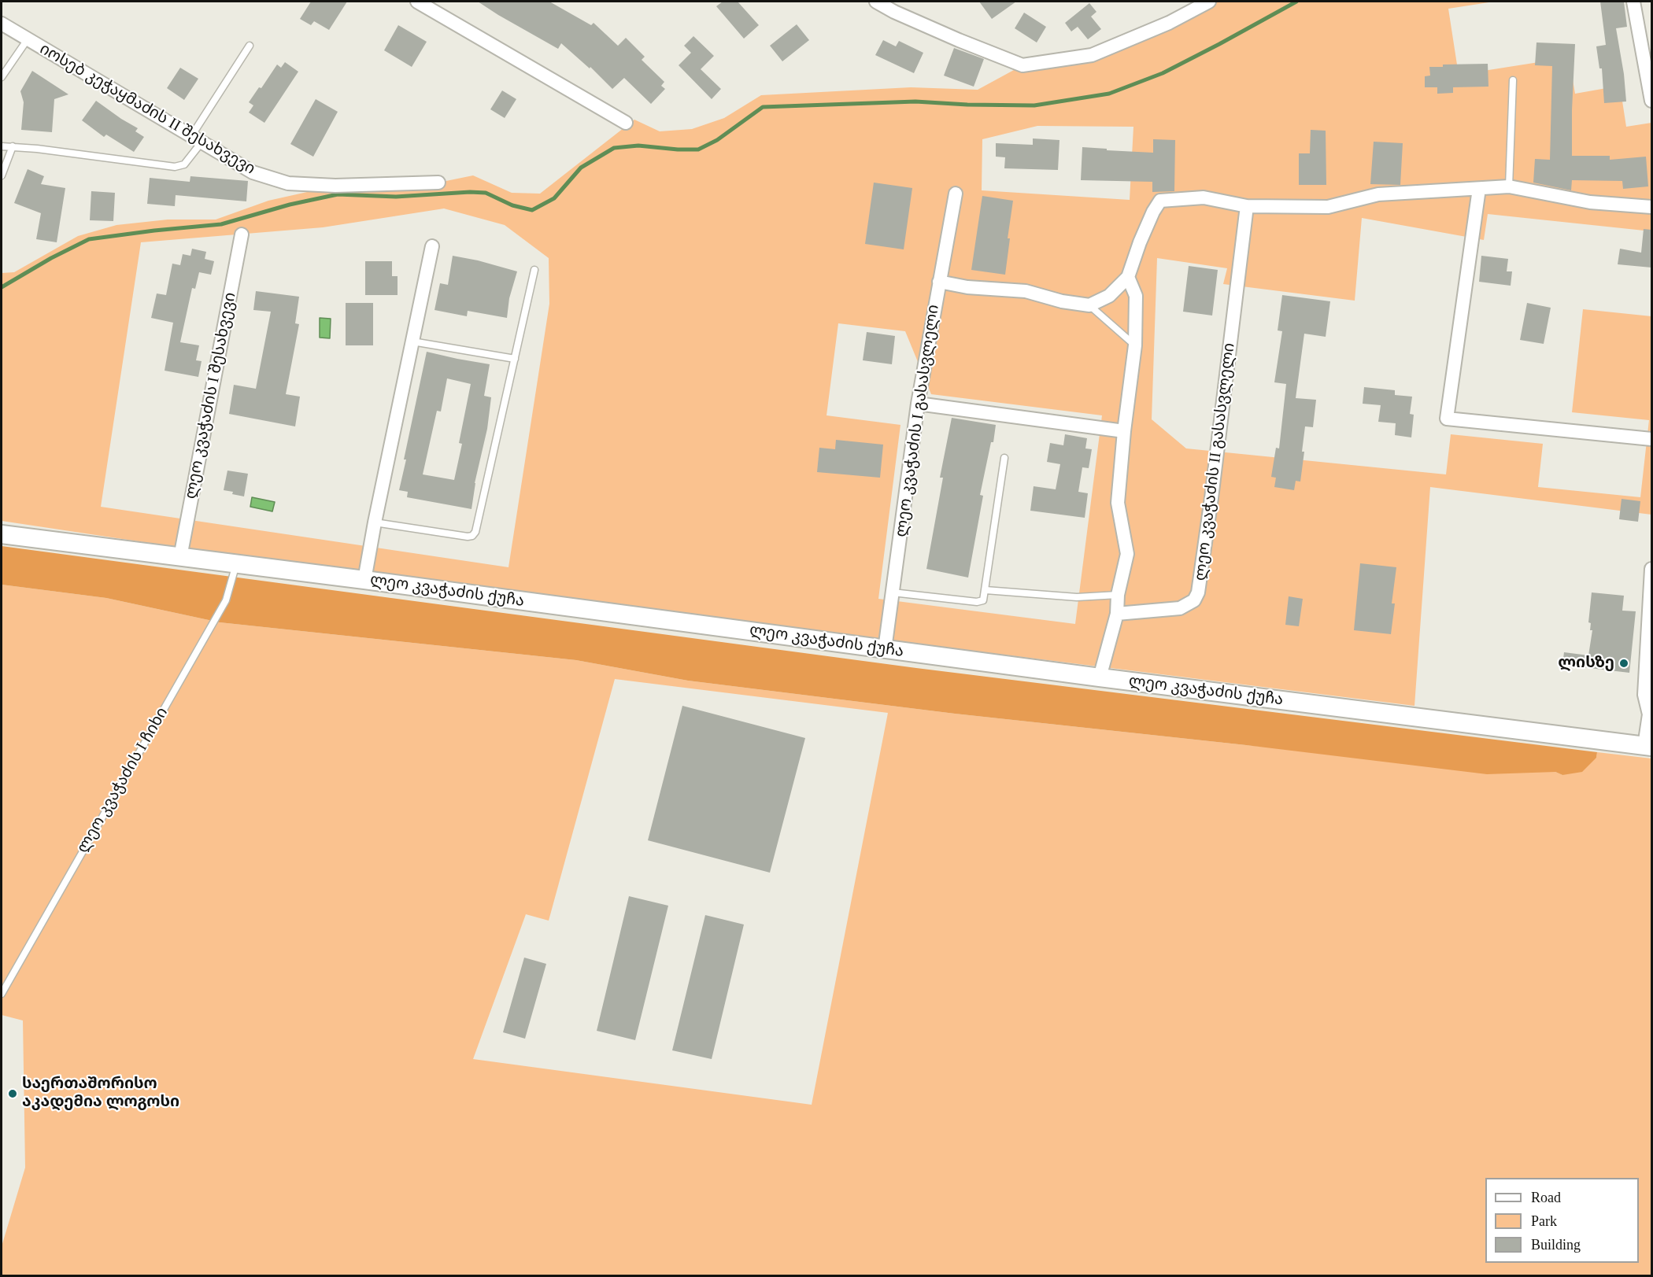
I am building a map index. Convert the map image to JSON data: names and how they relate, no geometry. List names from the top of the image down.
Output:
{
  "streets": {
    "main road": ["ლეო კვაჭაძის ქუჩა"],
    "street": [
      "იოსებ კეჭაყმაძის II შესახვევი",
      "ლეო კვაჭაძის I შესახვევი",
      "ლეო კვაჭაძის I გასასვლელი",
      "ლეო კვაჭაძის II გასასვლელი"
    ],
    "lane": ["ლეო კვაჭაძის I ჩიხი"]
  },
  "crossings": [
    ["ლეო კვაჭაძის I შესახვევი", "ლეო კვაჭაძის ქუჩა"],
    ["ლეო კვაჭაძის I გასასვლელი", "ლეო კვაჭაძის ქუჩა"],
    ["ლეო კვაჭაძის ქუჩა", "ლეო კვაჭაძის I ჩიხი"]
  ],
  "places": ["ლისზე", "საერთაშორისო აკადემია ლოგოსი"],
  "legend": ["Road", "Park", "Building"]
}
